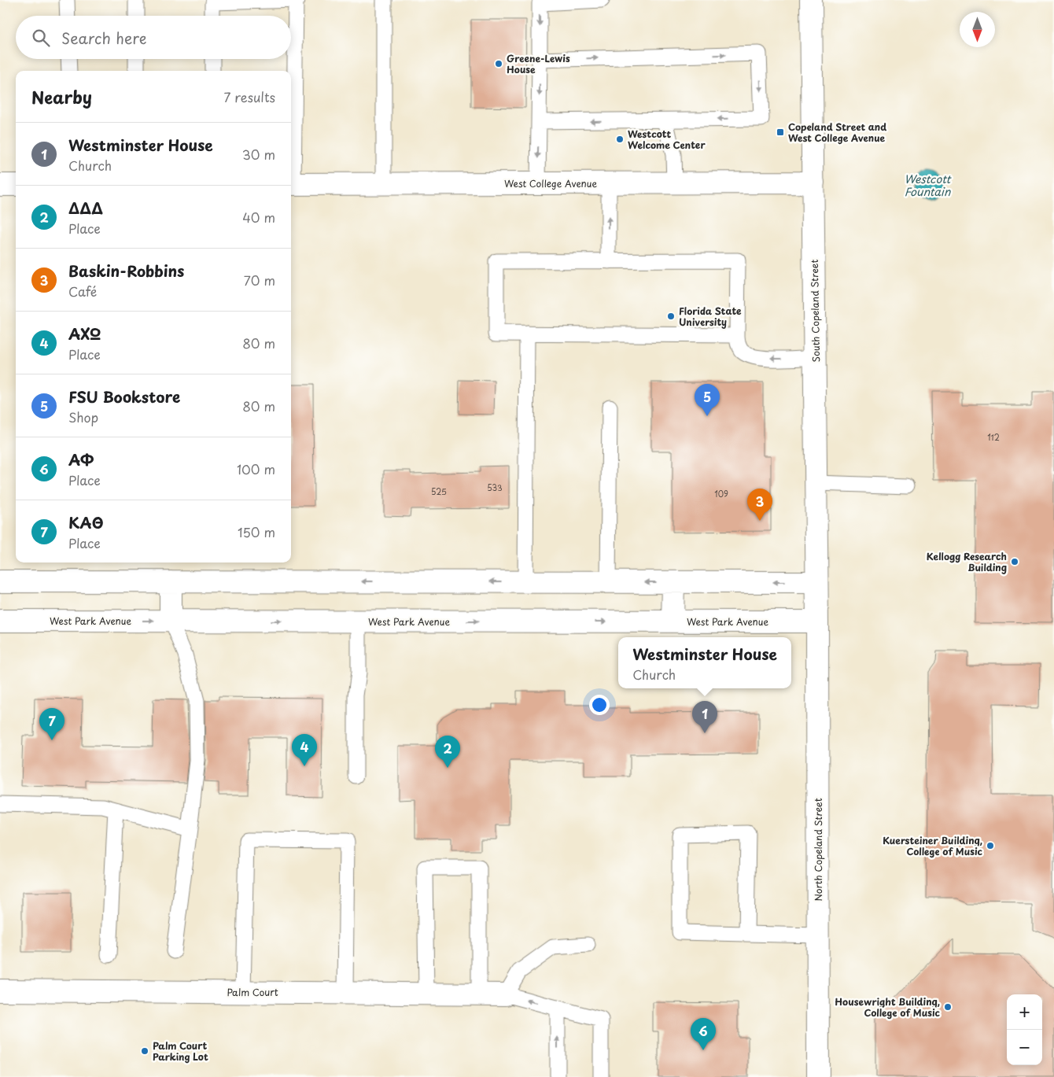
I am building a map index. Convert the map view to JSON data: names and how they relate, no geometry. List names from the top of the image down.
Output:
{
  "streets": {
    "street": [
      "West College Avenue",
      "South Copeland Street",
      "West Park Avenue",
      "North Copeland Street",
      "Palm Court"
    ]
  },
  "crossings": [
    ["West College Avenue", "South Copeland Street"],
    ["South Copeland Street", "West Park Avenue"],
    ["South Copeland Street", "North Copeland Street"],
    ["West Park Avenue", "North Copeland Street"]
  ],
  "water": ["Westcott Fountain"],
  "places": {
    "other": [
      "Greene-Lewis House",
      "Westcott Welcome Center",
      "Florida State University",
      "Kellogg Research Building",
      "Kuersteiner Building, College of Music",
      "Housewright Building, College of Music",
      "Palm Court Parking Lot"
    ],
    "transit": ["Copeland Street and West College Avenue"]
  },
  "house_numbers": [
    "112",
    "533",
    "525",
    "109"
  ],
  "north": "bottom",
  "page": {
    "search": "Search here",
    "heading": ["Nearby", "7 results"],
    "list": [
      {
        "mark": "1",
        "name": "Westminster House",
        "note": "Church",
        "value": "30 m"
      },
      {
        "mark": "2",
        "name": "ΔΔΔ",
        "note": "Place",
        "value": "40 m"
      },
      {
        "mark": "3",
        "name": "Baskin-Robbins",
        "note": "Café",
        "value": "70 m"
      },
      {
        "mark": "4",
        "name": "ΑΧΩ",
        "note": "Place",
        "value": "80 m"
      },
      {
        "mark": "5",
        "name": "FSU Bookstore",
        "note": "Shop",
        "value": "80 m"
      },
      {
        "mark": "6",
        "name": "ΑΦ",
        "note": "Place",
        "value": "100 m"
      },
      {
        "mark": "7",
        "name": "ΚΑΘ",
        "note": "Place",
        "value": "150 m"
      }
    ],
    "pins": [
      "5",
      "3",
      "1",
      "7",
      "4",
      "2",
      "6"
    ],
    "popup": ["Westminster House", "Church"],
    "map_buttons": ["+", "−"]
  }
}
